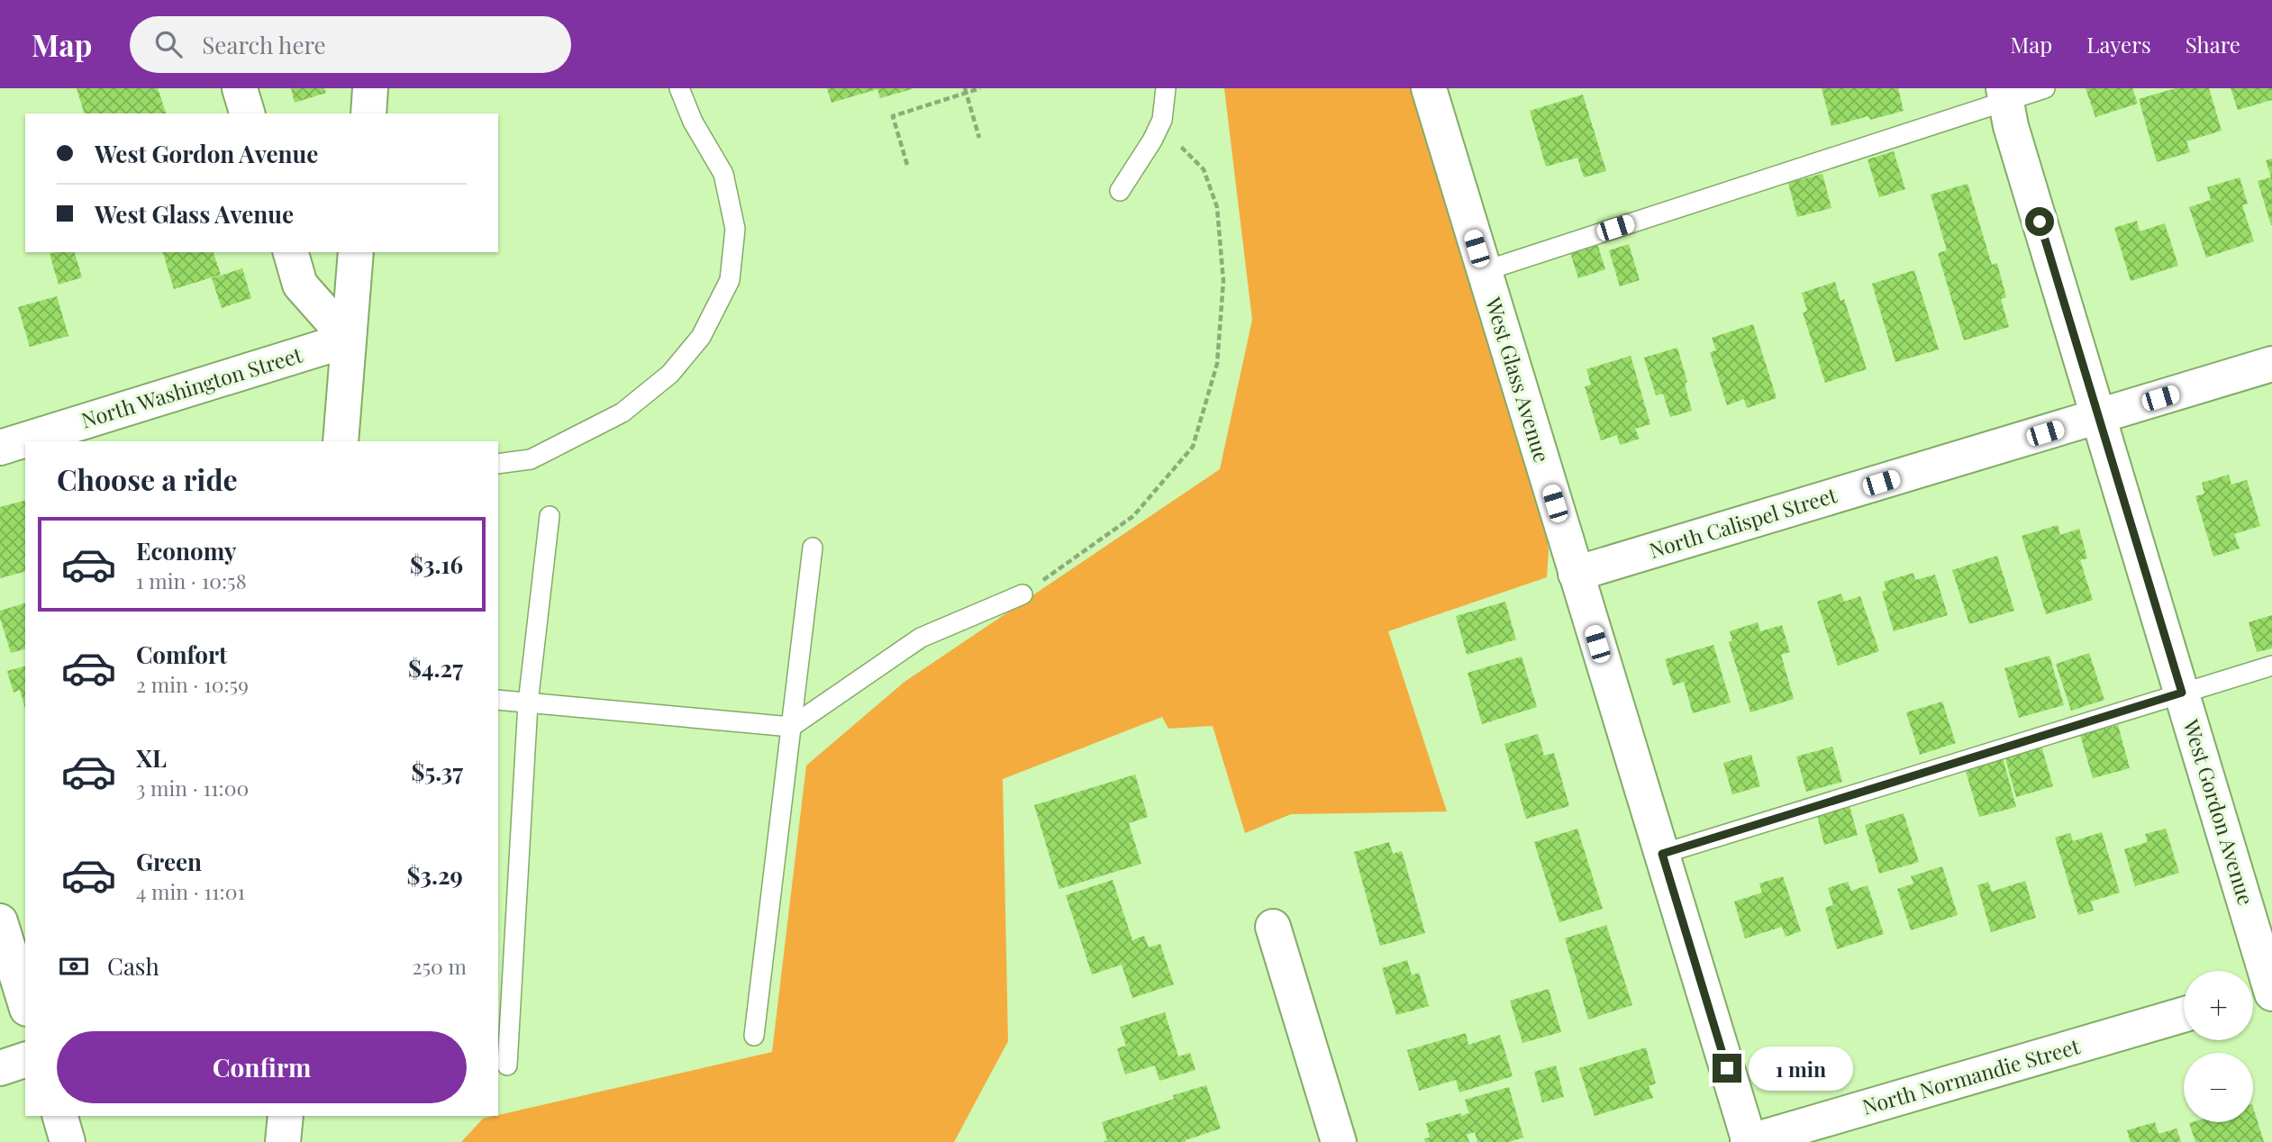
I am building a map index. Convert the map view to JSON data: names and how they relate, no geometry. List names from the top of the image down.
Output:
{
  "streets": {
    "street": [
      "West Glass Avenue",
      "North Washington Street",
      "North Calispel Street",
      "West Gordon Avenue",
      "North Normandie Street"
    ]
  },
  "crossings": [
    ["West Glass Avenue", "North Calispel Street"],
    ["West Glass Avenue", "North Normandie Street"],
    ["North Calispel Street", "West Gordon Avenue"]
  ],
  "page": {
    "header": "Map",
    "search": "Search here",
    "nav": ["Map", "Layers", "Share"],
    "banner": ["West Gordon Avenue", "West Glass Avenue"],
    "heading": "Choose a ride",
    "list": [
      {
        "name": "Economy",
        "note": "1 min · 10:58",
        "value": "$3.16"
      },
      {
        "name": "Comfort",
        "note": "2 min · 10:59",
        "value": "$4.27"
      },
      {
        "name": "XL",
        "note": "3 min · 11:00",
        "value": "$5.37"
      },
      {
        "name": "Green",
        "note": "4 min · 11:01",
        "value": "$3.29"
      }
    ],
    "pay": ["Cash", "250 m"],
    "map_buttons": ["+", "−"],
    "buttons": "Confirm",
    "bubble": "1 min"
  }
}
